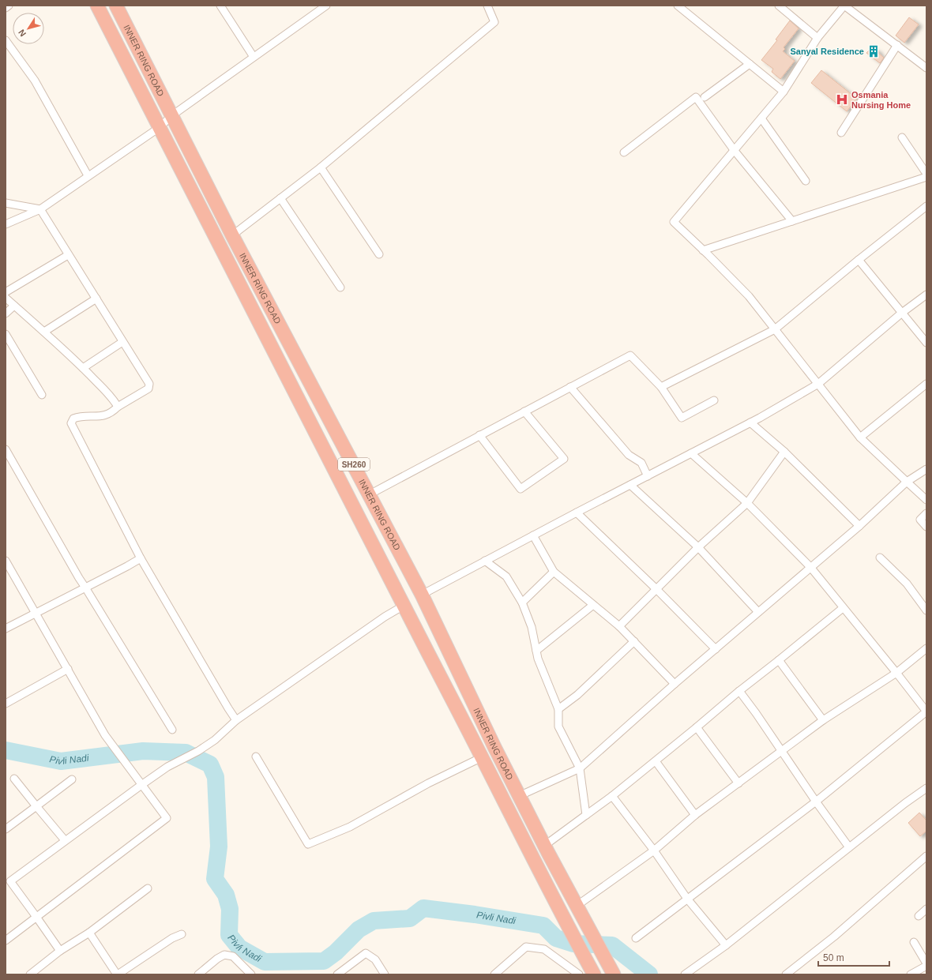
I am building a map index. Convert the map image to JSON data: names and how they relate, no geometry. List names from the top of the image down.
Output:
{
  "streets": {
    "highway": ["INNER RING ROAD", "SH260"]
  },
  "water": ["Pivli Nadi"],
  "places": {
    "building": ["Sanyal Residence"],
    "hospital": ["Osmania Nursing Home"]
  },
  "scale_bar": "50 m",
  "north": "bottom left"
}
